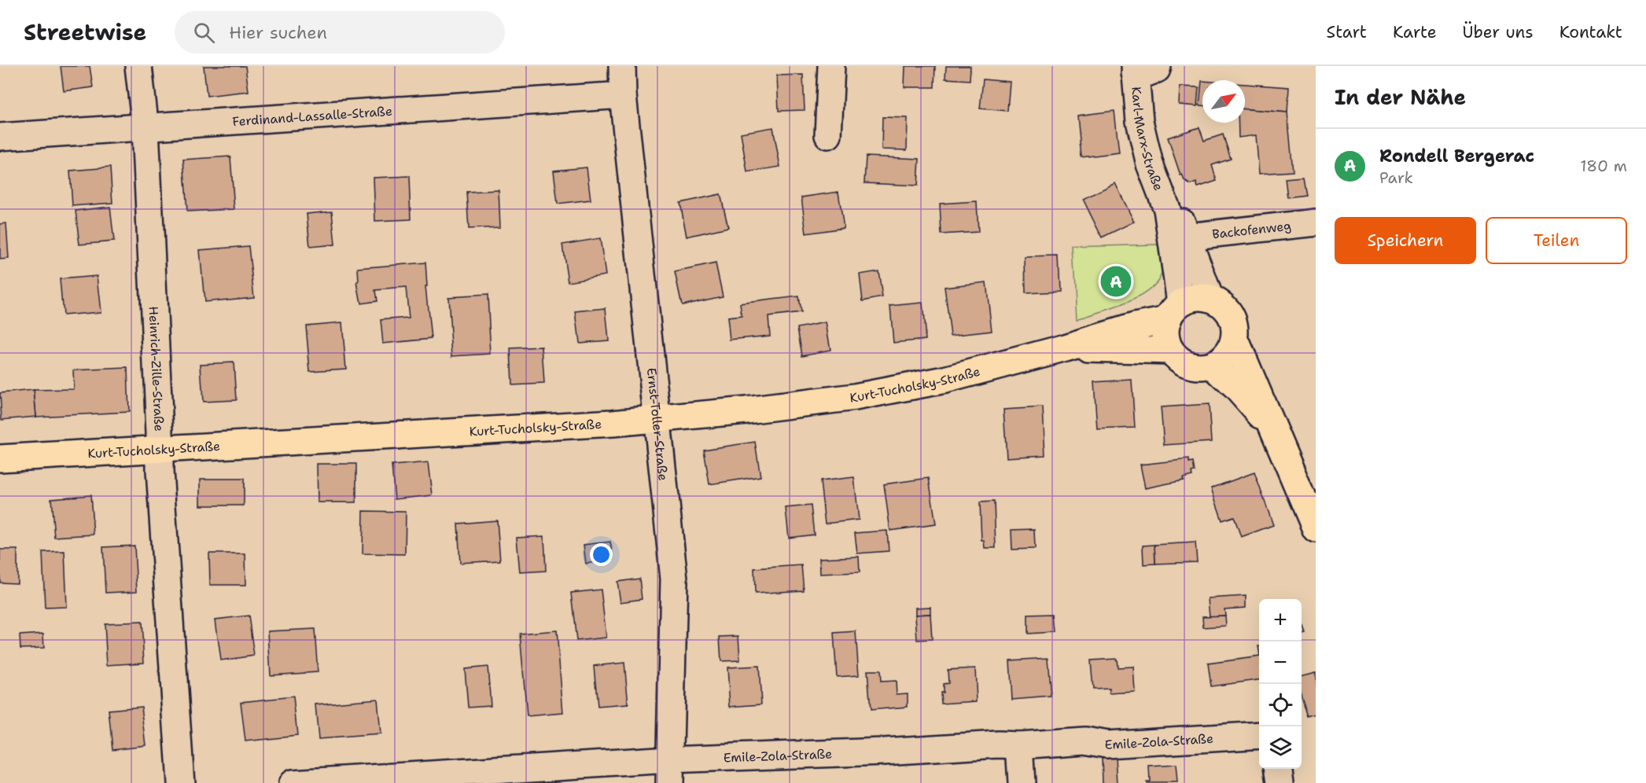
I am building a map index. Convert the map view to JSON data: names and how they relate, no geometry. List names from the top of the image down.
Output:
{
  "streets": {
    "main road": ["Karl-Marx-Straße", "Kurt-Tucholsky-Straße"],
    "street": [
      "Ferdinand-Lassalle-Straße",
      "Backofenweg",
      "Heinrich-Zille-Straße",
      "Ernst-Toller-Straße",
      "Emile-Zola-Straße"
    ]
  },
  "crossings": [
    ["Ferdinand-Lassalle-Straße", "Heinrich-Zille-Straße"],
    ["Ferdinand-Lassalle-Straße", "Ernst-Toller-Straße"],
    ["Karl-Marx-Straße", "Backofenweg"],
    ["Karl-Marx-Straße", "Kurt-Tucholsky-Straße"],
    ["Heinrich-Zille-Straße", "Kurt-Tucholsky-Straße"],
    ["Kurt-Tucholsky-Straße", "Ernst-Toller-Straße"],
    ["Ernst-Toller-Straße", "Emile-Zola-Straße"]
  ],
  "north": "top right",
  "page": {
    "header": "Streetwise",
    "search": "Hier suchen",
    "nav": [
      "Start",
      "Karte",
      "Über uns",
      "Kontakt"
    ],
    "heading": "In der Nähe",
    "list": [
      {
        "mark": "A",
        "name": "Rondell Bergerac",
        "note": "Park",
        "value": "180 m"
      }
    ],
    "buttons": ["Speichern", "Teilen"],
    "pins": "A",
    "map_buttons": ["+", "−"]
  }
}
